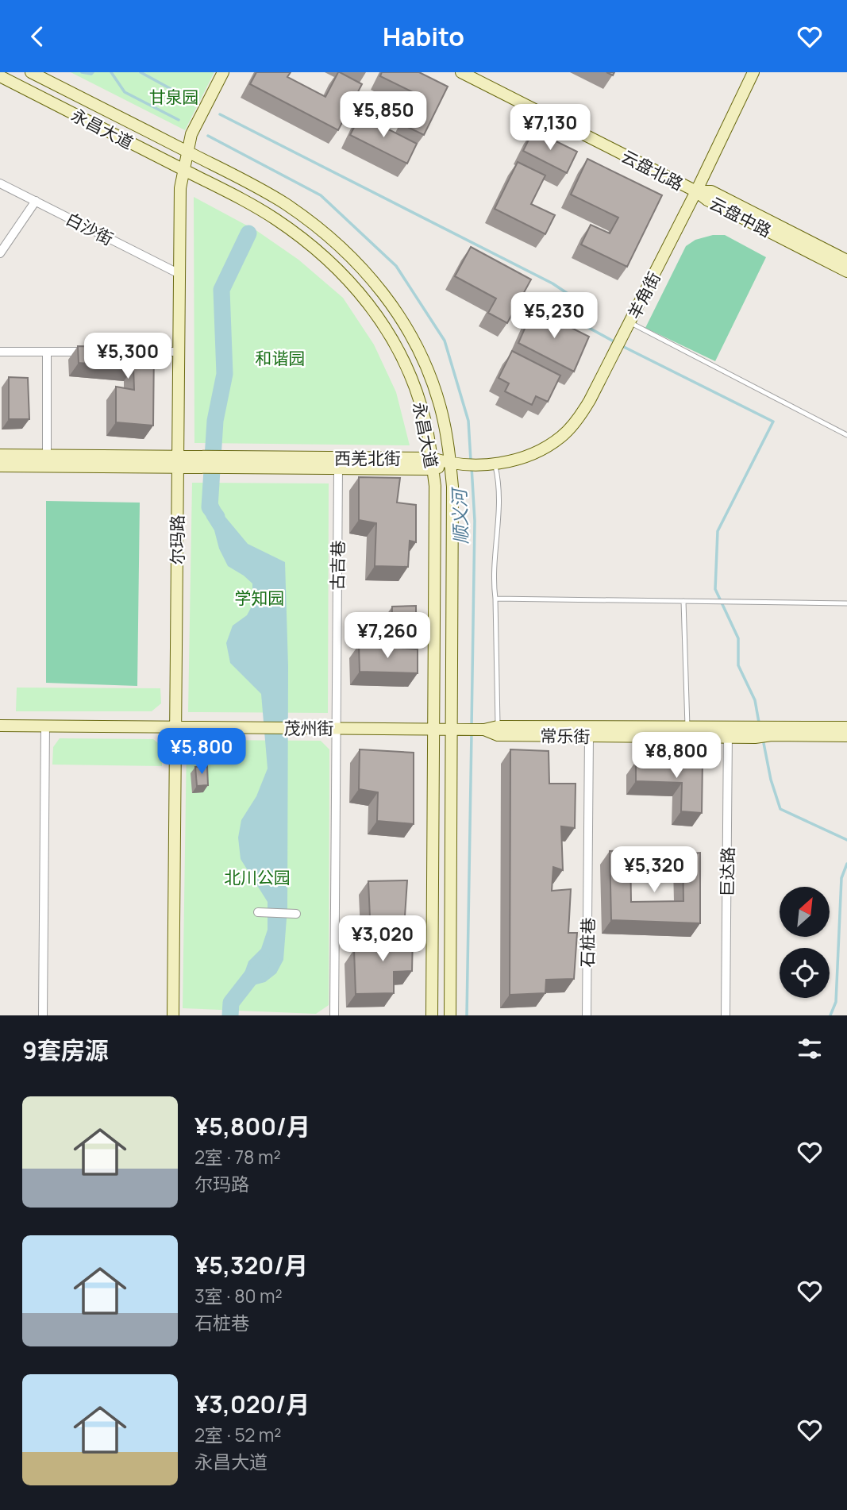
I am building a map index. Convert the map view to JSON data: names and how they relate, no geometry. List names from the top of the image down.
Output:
{
  "streets": {
    "main road": [
      "永昌大道",
      "云盘北路",
      "云盘中路",
      "羊角街",
      "西羌北街",
      "尔玛路",
      "茂州街",
      "常乐街"
    ],
    "street": [
      "白沙街",
      "古吉巷",
      "巨达路",
      "石桩巷"
    ]
  },
  "crossings": [
    ["永昌大道", "羊角街"],
    ["永昌大道", "西羌北街"],
    ["永昌大道", "尔玛路"],
    ["永昌大道", "茂州街"],
    ["永昌大道", "常乐街"],
    ["云盘北路", "云盘中路"],
    ["云盘北路", "羊角街"],
    ["云盘中路", "羊角街"],
    ["白沙街", "尔玛路"],
    ["羊角街", "西羌北街"],
    ["西羌北街", "尔玛路"],
    ["西羌北街", "古吉巷"],
    ["尔玛路", "茂州街"],
    ["古吉巷", "茂州街"],
    ["茂州街", "常乐街"],
    ["常乐街", "巨达路"],
    ["常乐街", "石桩巷"]
  ],
  "water": ["顺义河"],
  "parks": [
    "甘泉园",
    "和谐园",
    "学知园",
    "北川公园"
  ],
  "north": "top right",
  "page": {
    "header": "Habito",
    "price": [
      "¥5,850",
      "¥7,130",
      "¥5,230",
      "¥5,300",
      "¥7,260",
      "¥5,800",
      "¥8,800",
      "¥5,320",
      "¥3,020"
    ],
    "heading": "9套房源",
    "list": [
      {
        "name": "¥5,800/月",
        "note": "2室 · 78 m² · 尔玛路"
      },
      {
        "name": "¥5,320/月",
        "note": "3室 · 80 m² · 石桩巷"
      },
      {
        "name": "¥3,020/月",
        "note": "2室 · 52 m² · 永昌大道"
      }
    ]
  }
}
